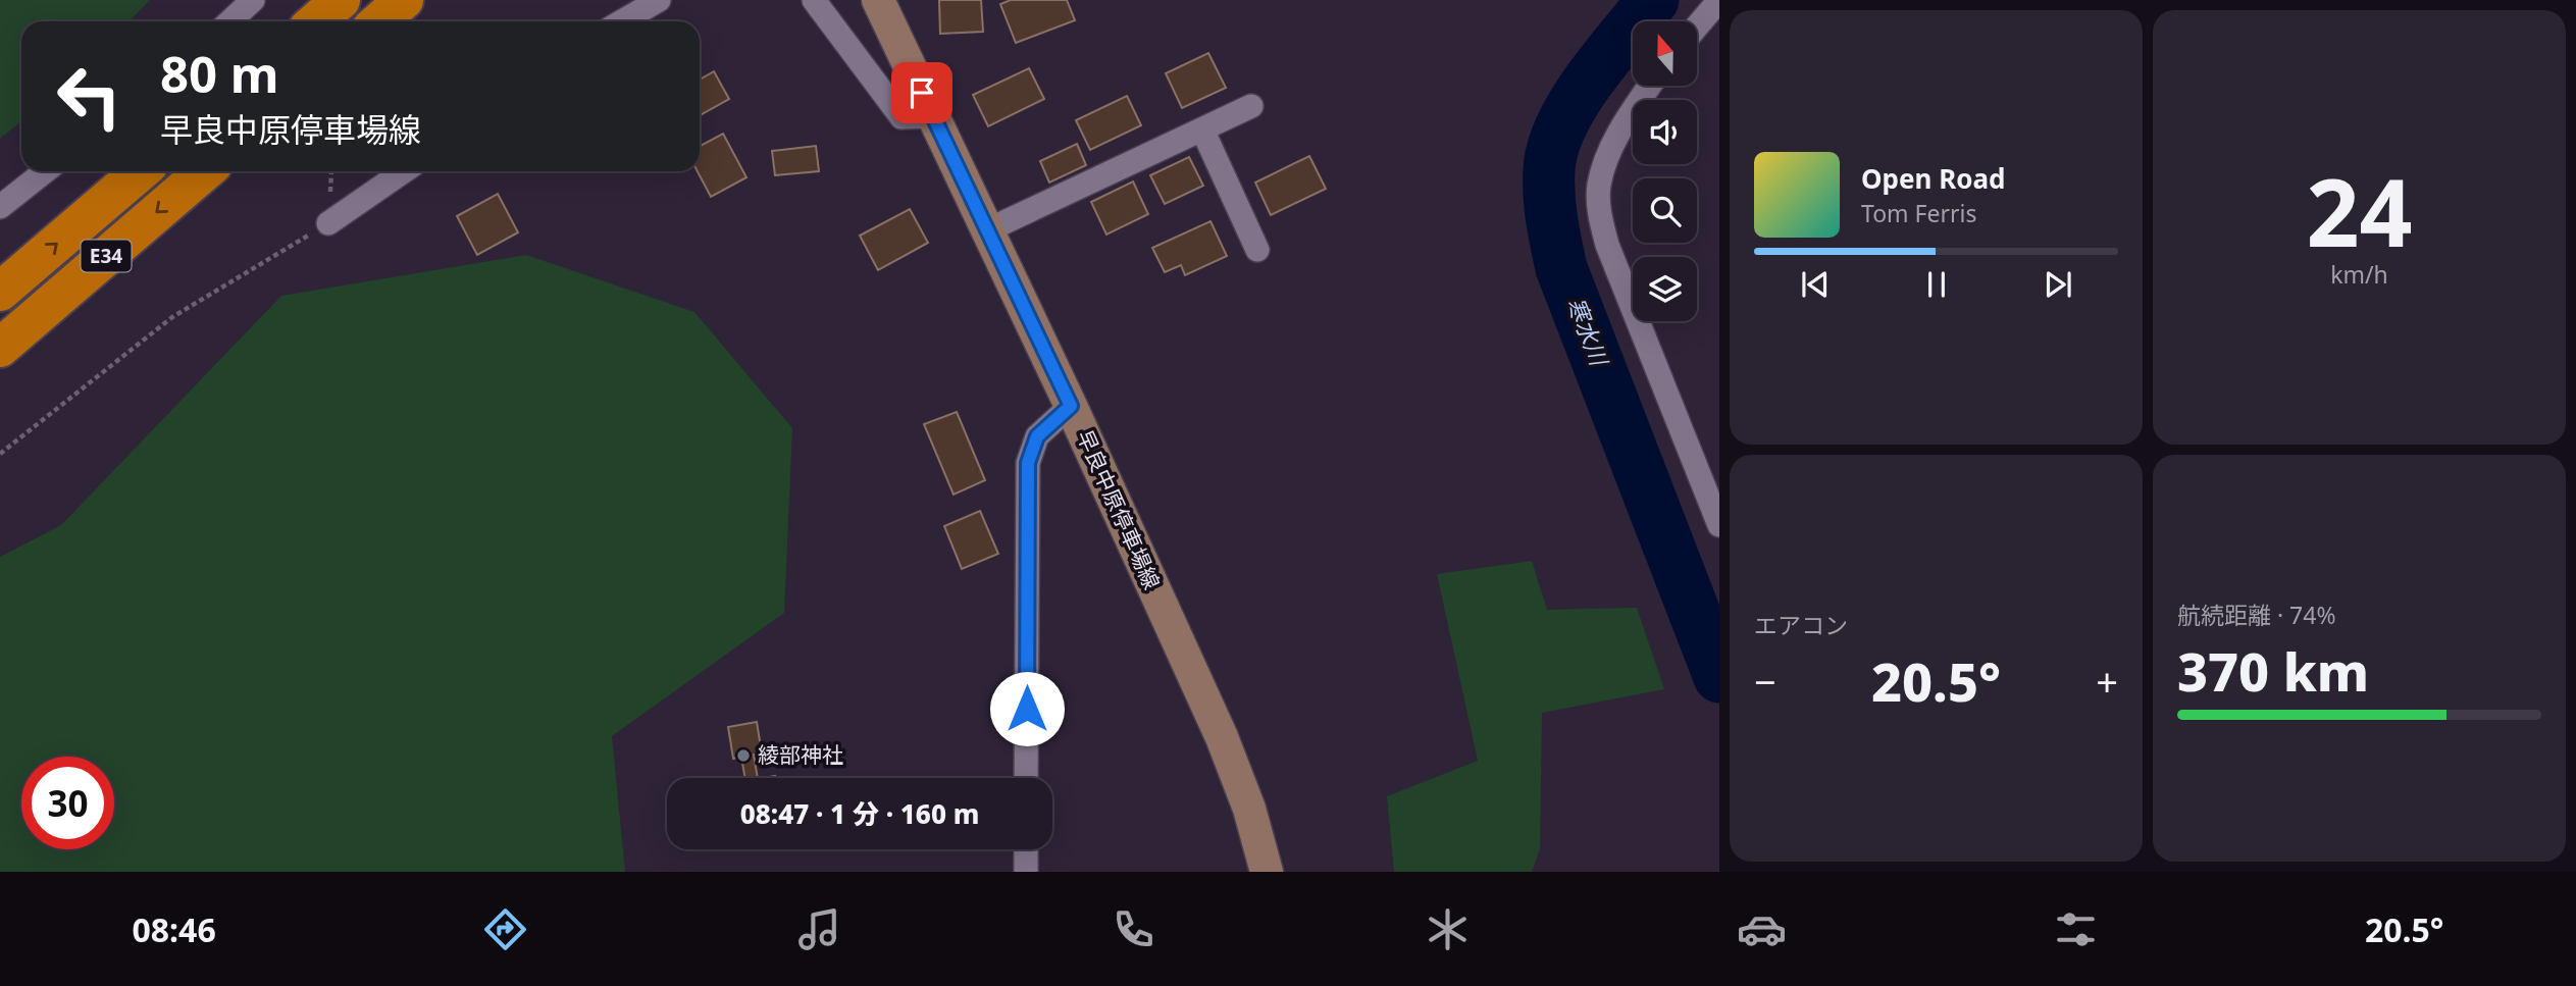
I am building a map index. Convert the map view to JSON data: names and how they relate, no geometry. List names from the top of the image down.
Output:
{
  "streets": {
    "highway": ["E34"],
    "main road": ["早良中原停車場線"]
  },
  "water": ["寒水川"],
  "places": ["綾部神社"],
  "north": "top",
  "page": {
    "tile": [
      ["24", "km/h"],
      "エアコン",
      ["航続距離 · 74%", "370 km"]
    ],
    "turn": ["80 m", "早良中原停車場線"],
    "song": ["Open Road", "Tom Ferris"],
    "heat": ["−", "20.5°", "+"],
    "limit": "30",
    "trip": "08:47 · 1 分 · 160 m",
    "tabs": ["08:46", "20.5°"]
  }
}
